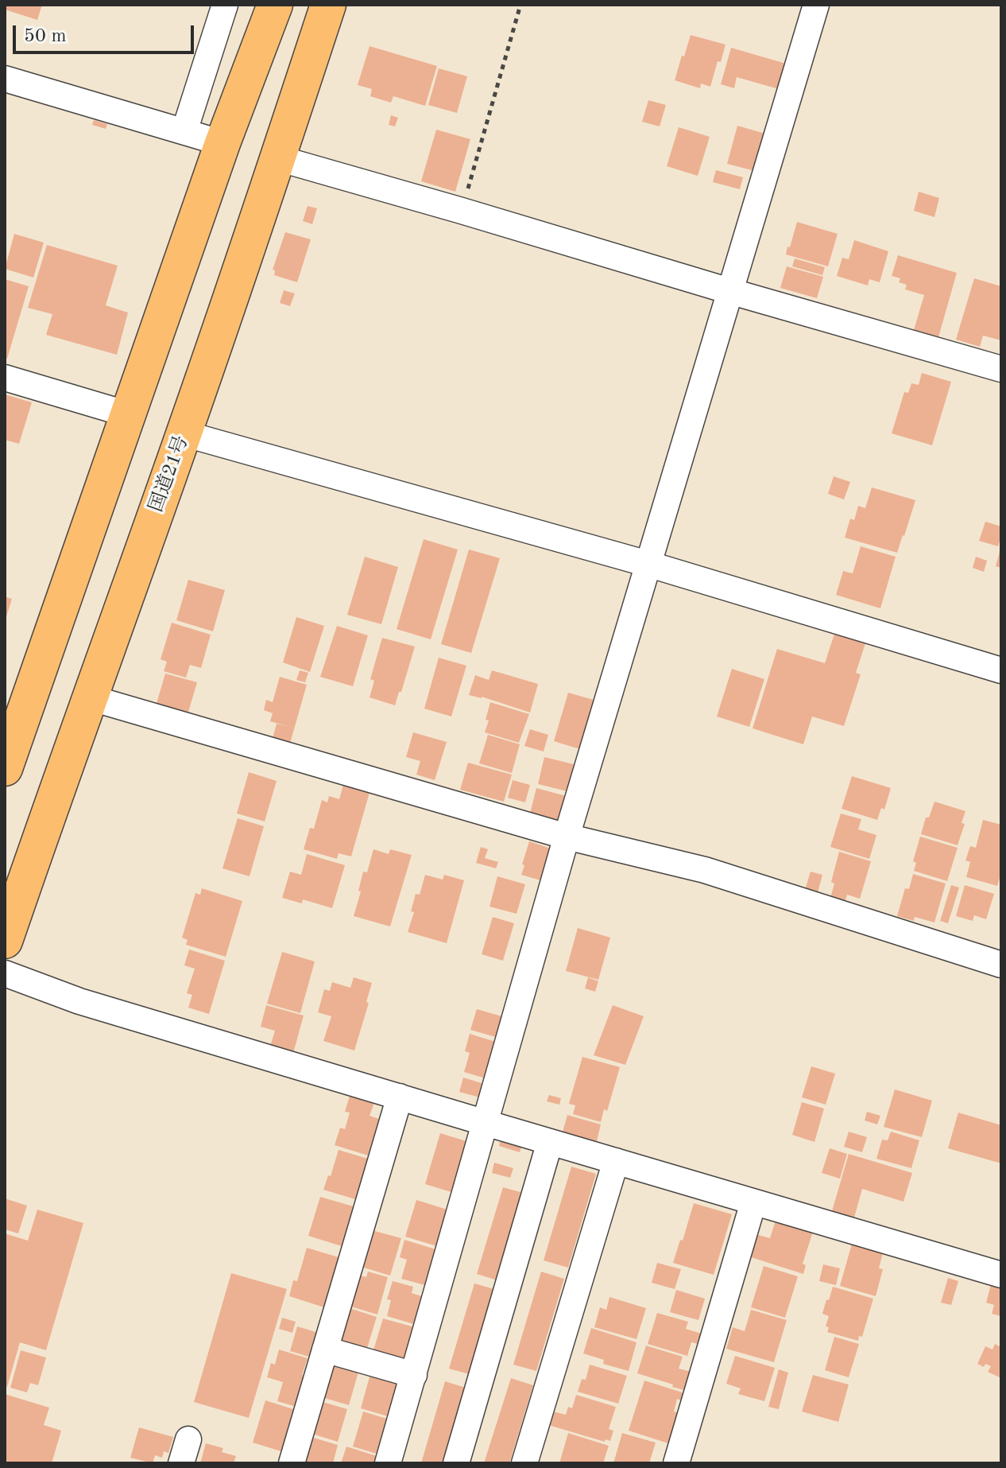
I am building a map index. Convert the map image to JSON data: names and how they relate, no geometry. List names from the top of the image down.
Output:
{
  "streets": {
    "highway": ["国道21号"]
  },
  "scale_bar": "50 m"
}
